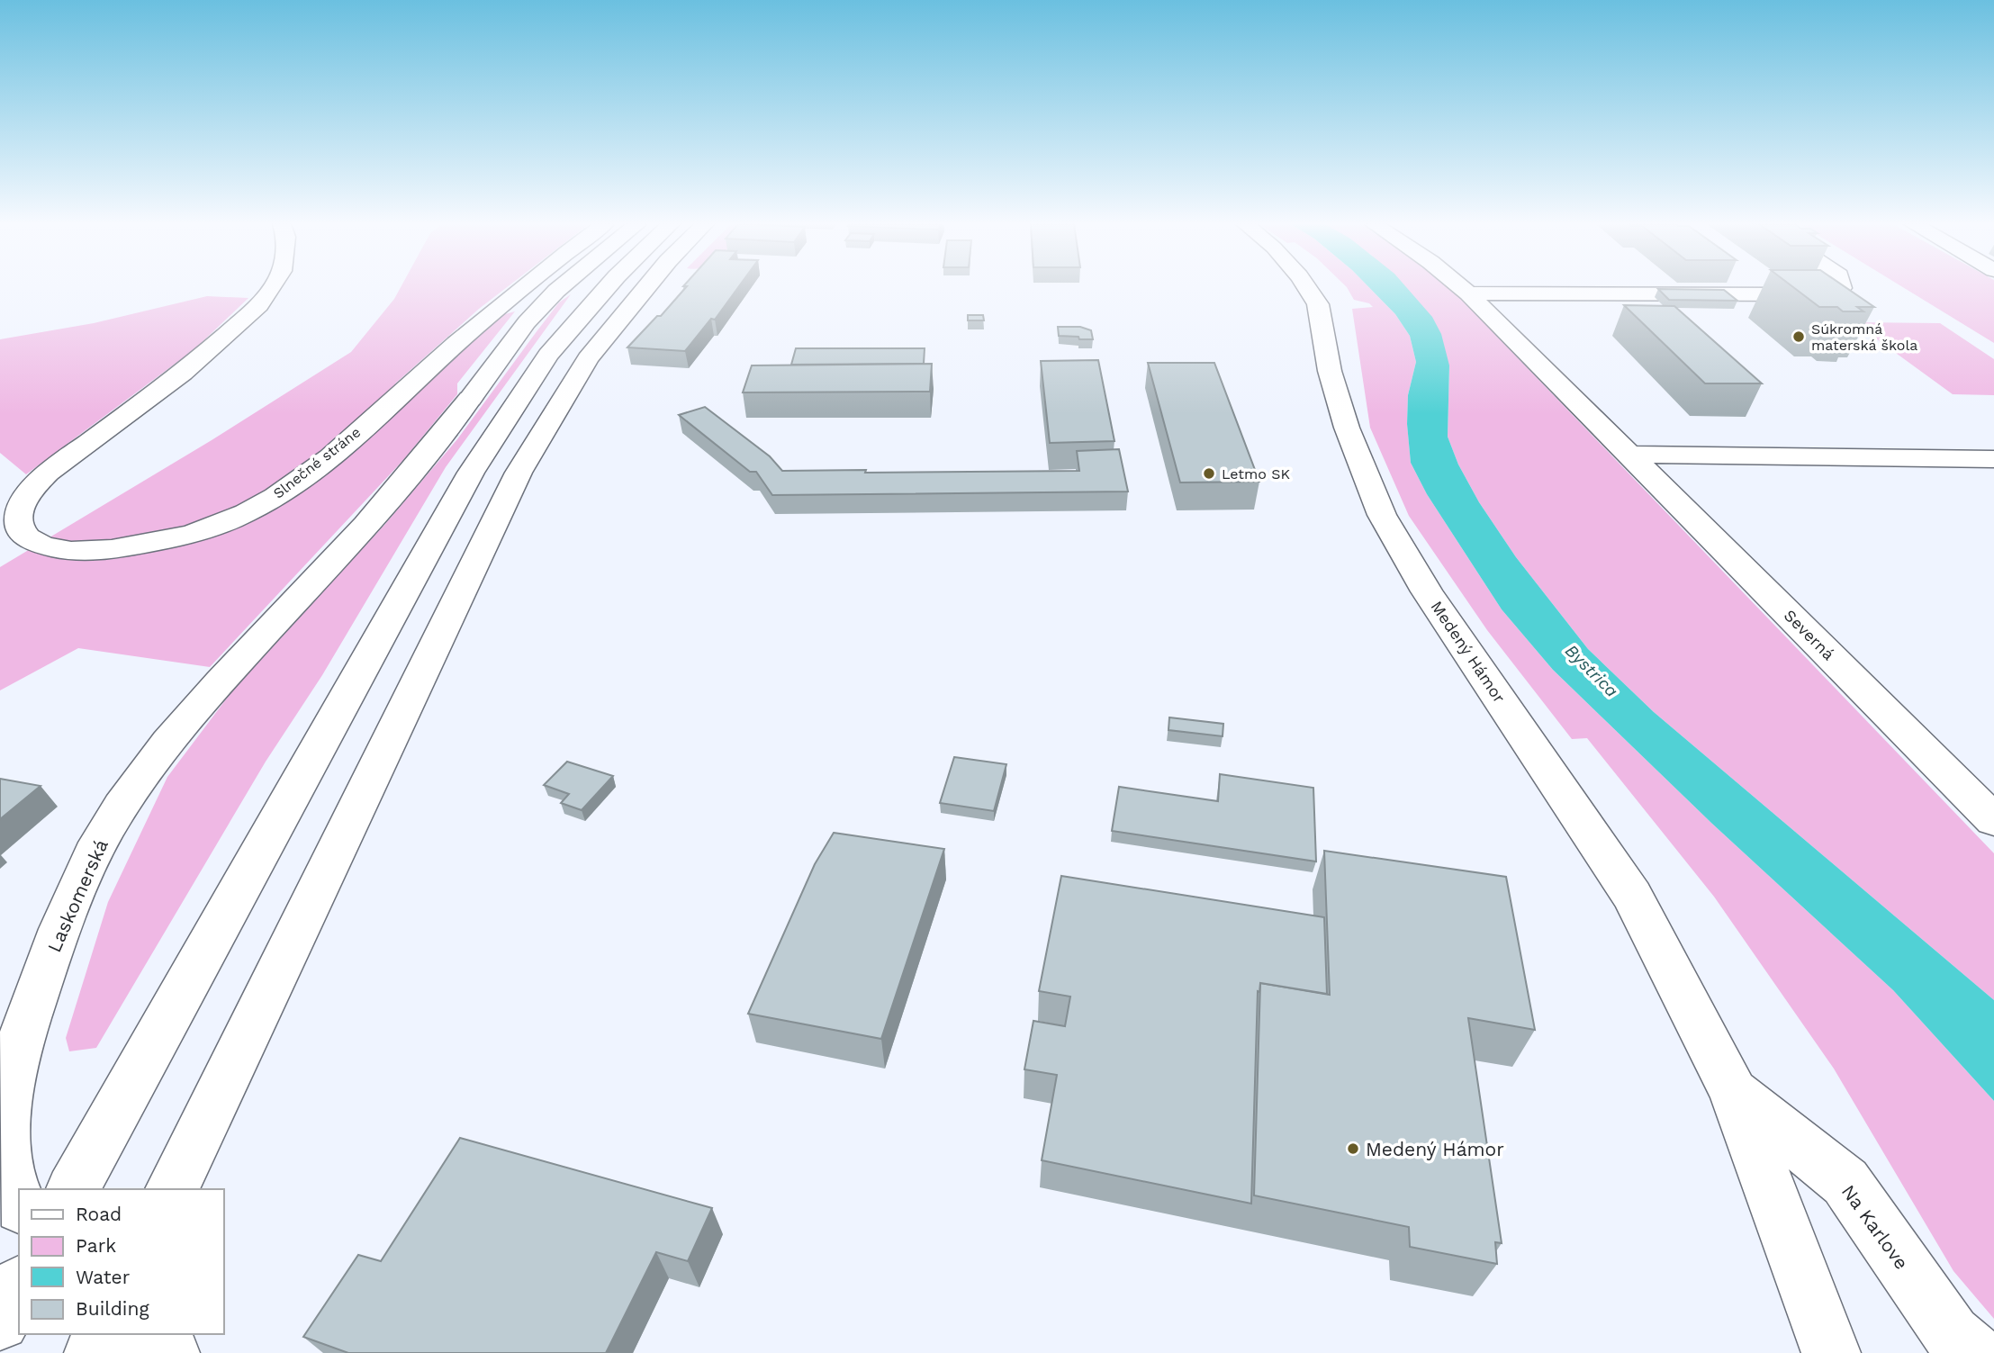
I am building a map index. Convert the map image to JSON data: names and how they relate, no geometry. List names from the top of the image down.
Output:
{
  "streets": {
    "main road": [
      "Slnečné stráne",
      "Severná",
      "Medený Hámor",
      "Laskomerská",
      "Na Karlove"
    ]
  },
  "crossings": [
    ["Medený Hámor", "Na Karlove"]
  ],
  "water": ["Bystrica"],
  "places": ["Súkromná materská škola", "Letmo SK", "Medený Hámor"],
  "legend": [
    "Road",
    "Park",
    "Water",
    "Building"
  ]
}
